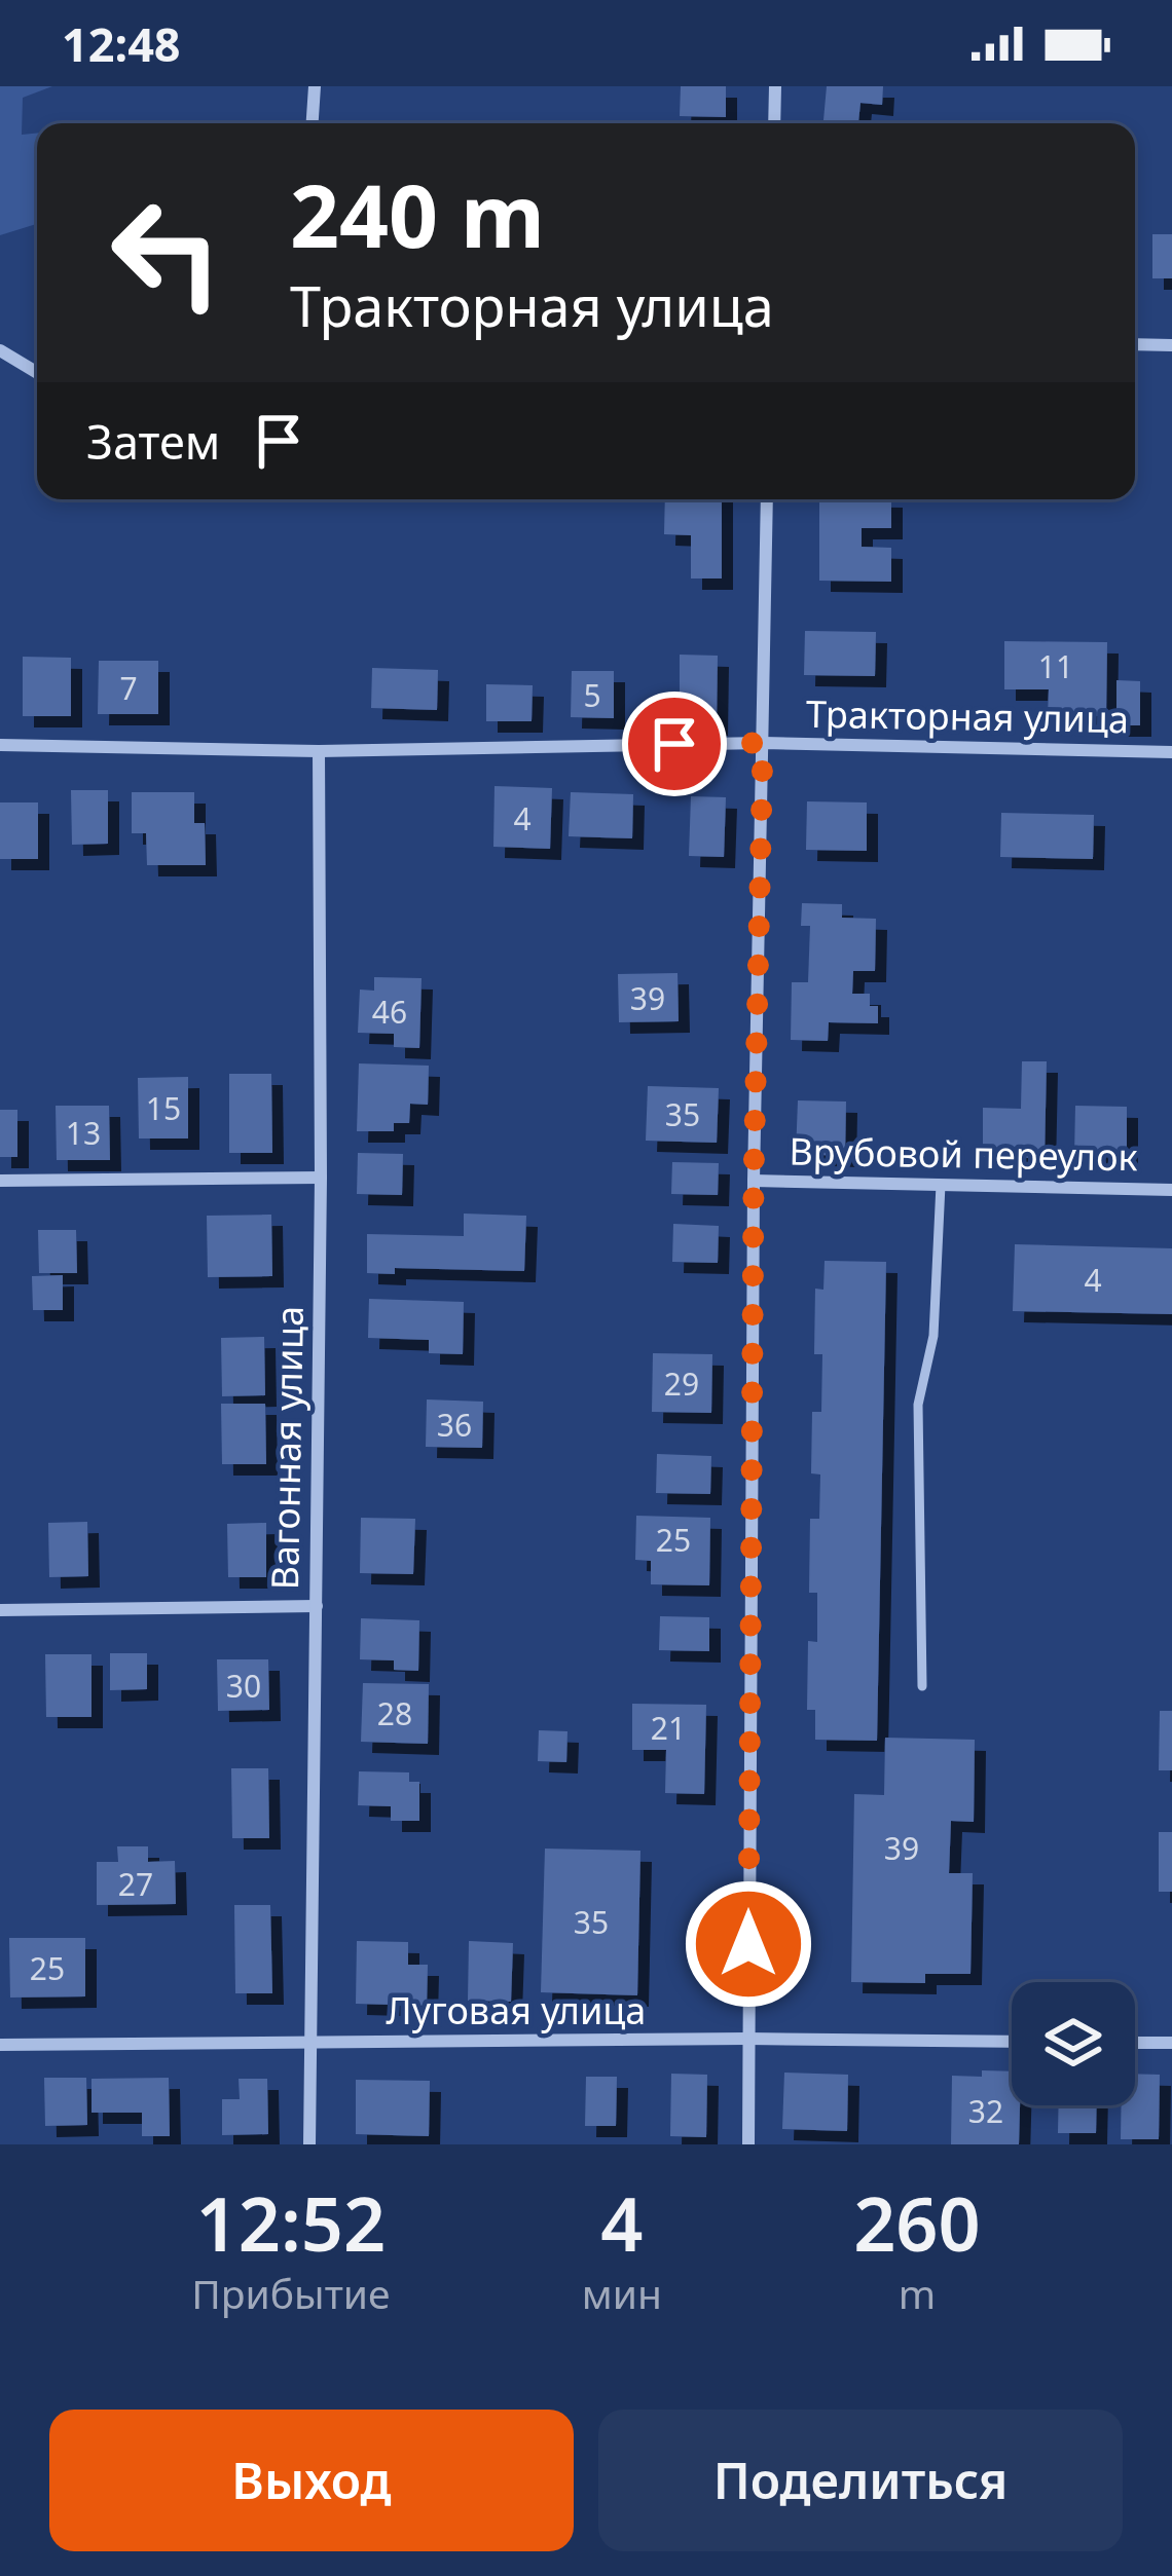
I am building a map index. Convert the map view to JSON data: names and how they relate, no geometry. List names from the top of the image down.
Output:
{
  "streets": {
    "street": [
      "Тракторная улица",
      "Врубовой переулок",
      "Вагонная улица",
      "Луговая улица"
    ]
  },
  "crossings": [
    ["Тракторная улица", "Вагонная улица"],
    ["Вагонная улица", "Луговая улица"]
  ],
  "house_numbers": [
    "11",
    "7",
    "5",
    "4",
    "39",
    "46",
    "15",
    "35",
    "13",
    "4",
    "29",
    "36",
    "25",
    "30",
    "28",
    "21",
    "39",
    "27",
    "35",
    "25",
    "32"
  ],
  "page": {
    "status": "12:48",
    "turn": ["240 m", "Тракторная улица"],
    "then": "Затем",
    "eta": [
      "12:52",
      "Прибытие",
      "4",
      "мин",
      "260",
      "m"
    ],
    "buttons": ["Выход", "Поделиться"]
  }
}
